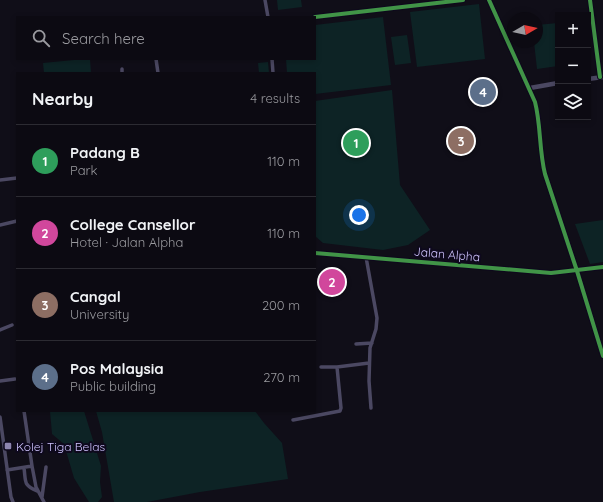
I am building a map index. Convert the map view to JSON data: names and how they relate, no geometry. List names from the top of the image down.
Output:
{
  "streets": {
    "street": ["Jalan Alpha"]
  },
  "places": {
    "transit": ["Kolej Tiga Belas"]
  },
  "north": "right",
  "page": {
    "map_buttons": ["+", "−"],
    "search": "Search here",
    "heading": ["Nearby", "4 results"],
    "pins": [
      "4",
      "3",
      "1",
      "2"
    ],
    "list": [
      {
        "mark": "1",
        "name": "Padang B",
        "note": "Park",
        "value": "110 m"
      },
      {
        "mark": "2",
        "name": "College Cansellor",
        "note": "Hotel · Jalan Alpha",
        "value": "110 m"
      },
      {
        "mark": "3",
        "name": "Cangal",
        "note": "University",
        "value": "200 m"
      },
      {
        "mark": "4",
        "name": "Pos Malaysia",
        "note": "Public building",
        "value": "270 m"
      }
    ]
  }
}
